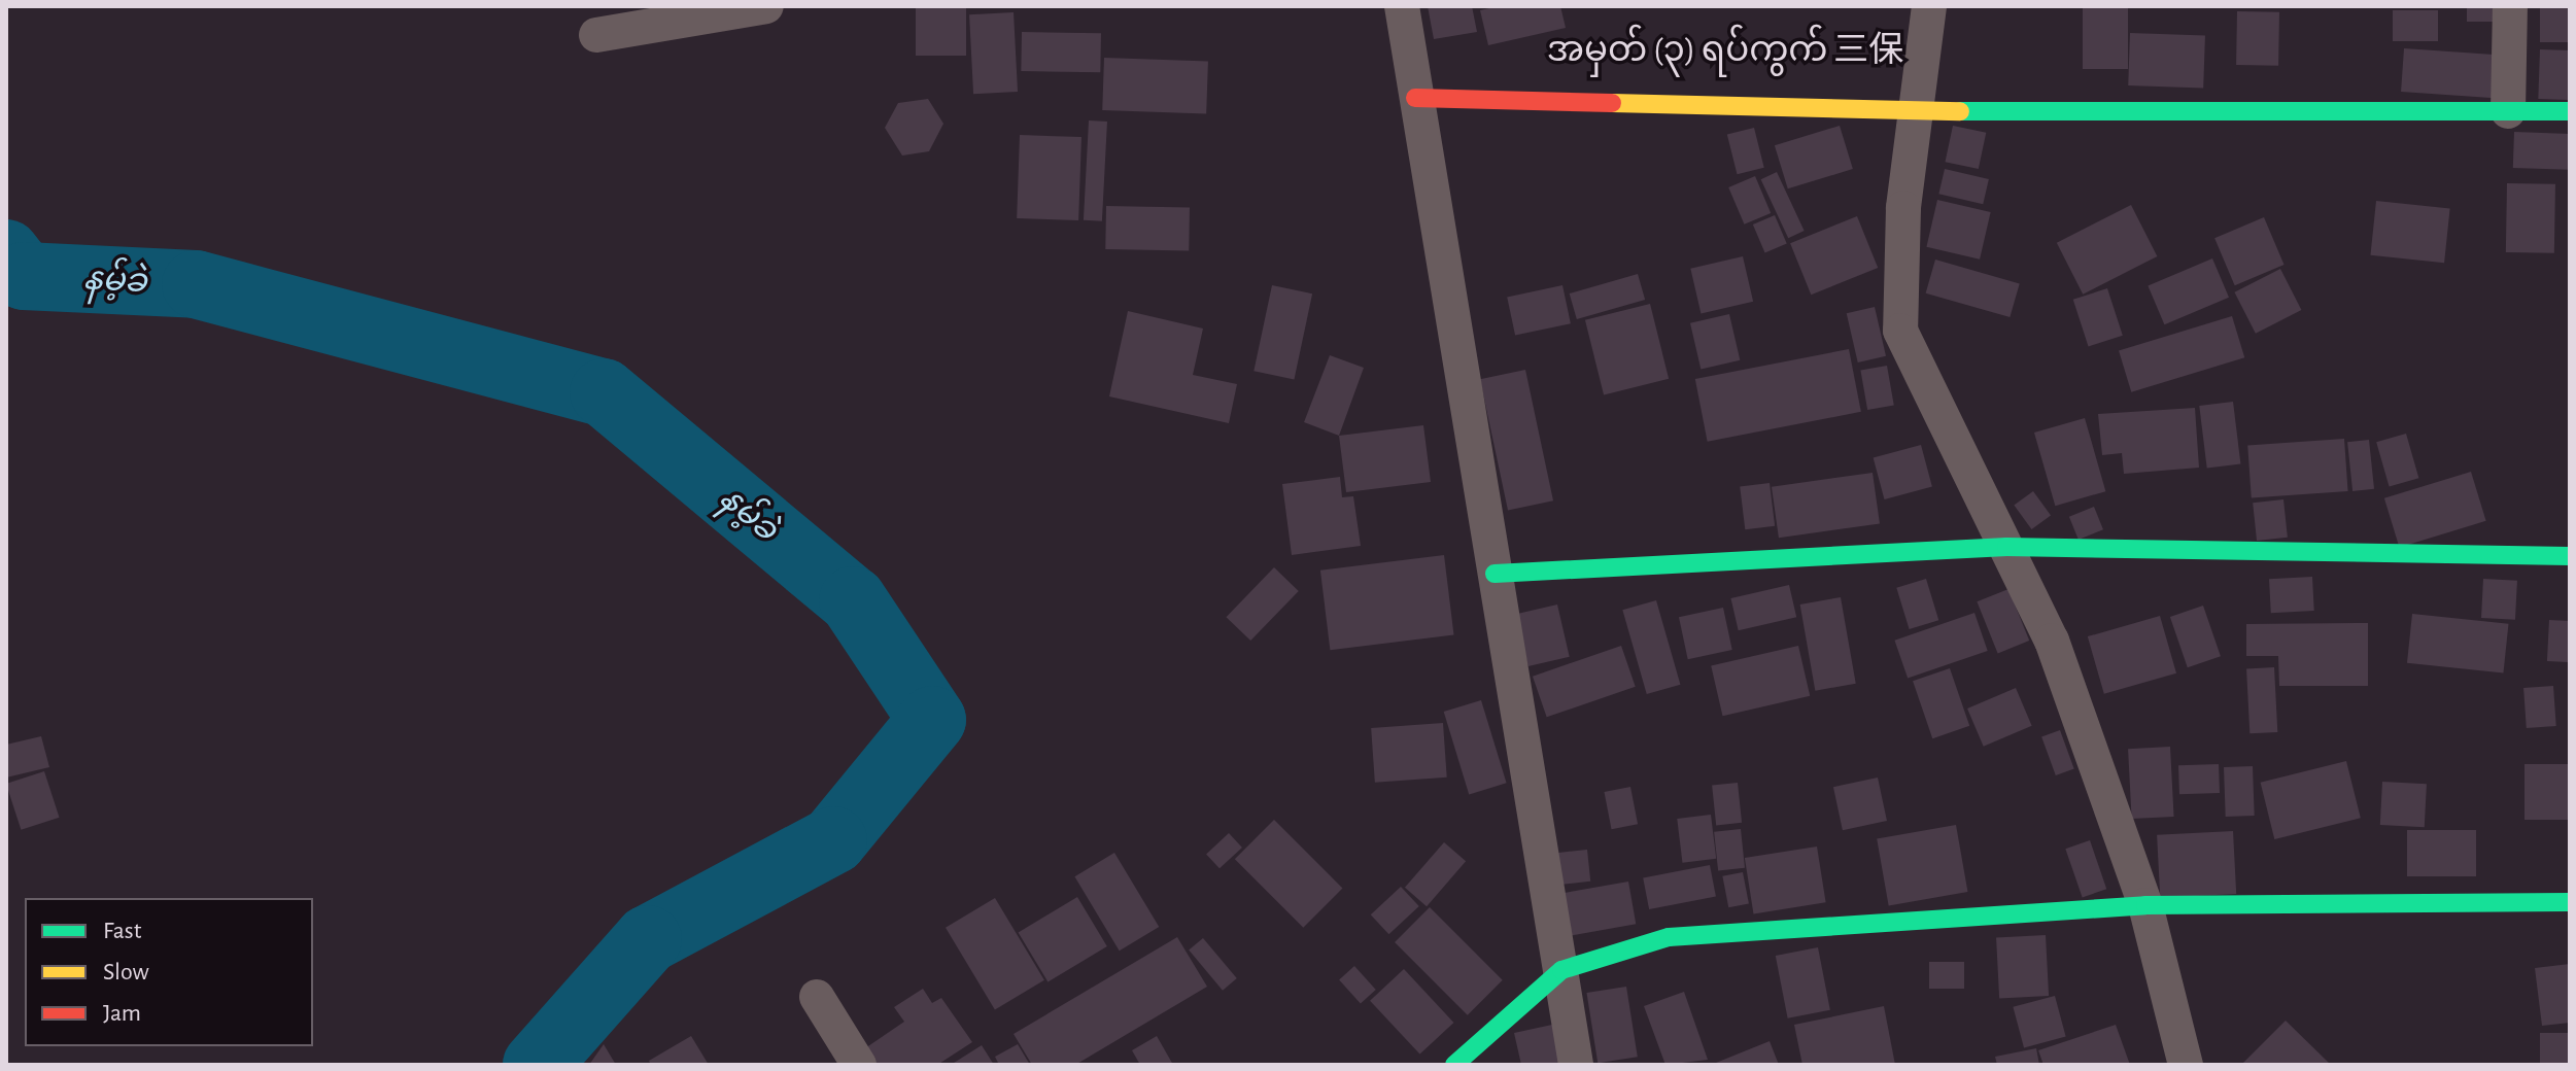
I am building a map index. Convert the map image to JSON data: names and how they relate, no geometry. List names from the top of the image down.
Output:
{
  "districts": ["အမှတ် (၃) ရပ်ကွက် 三保"],
  "water": ["နမ့်ခဲ"],
  "legend": ["Fast", "Slow", "Jam"]
}
